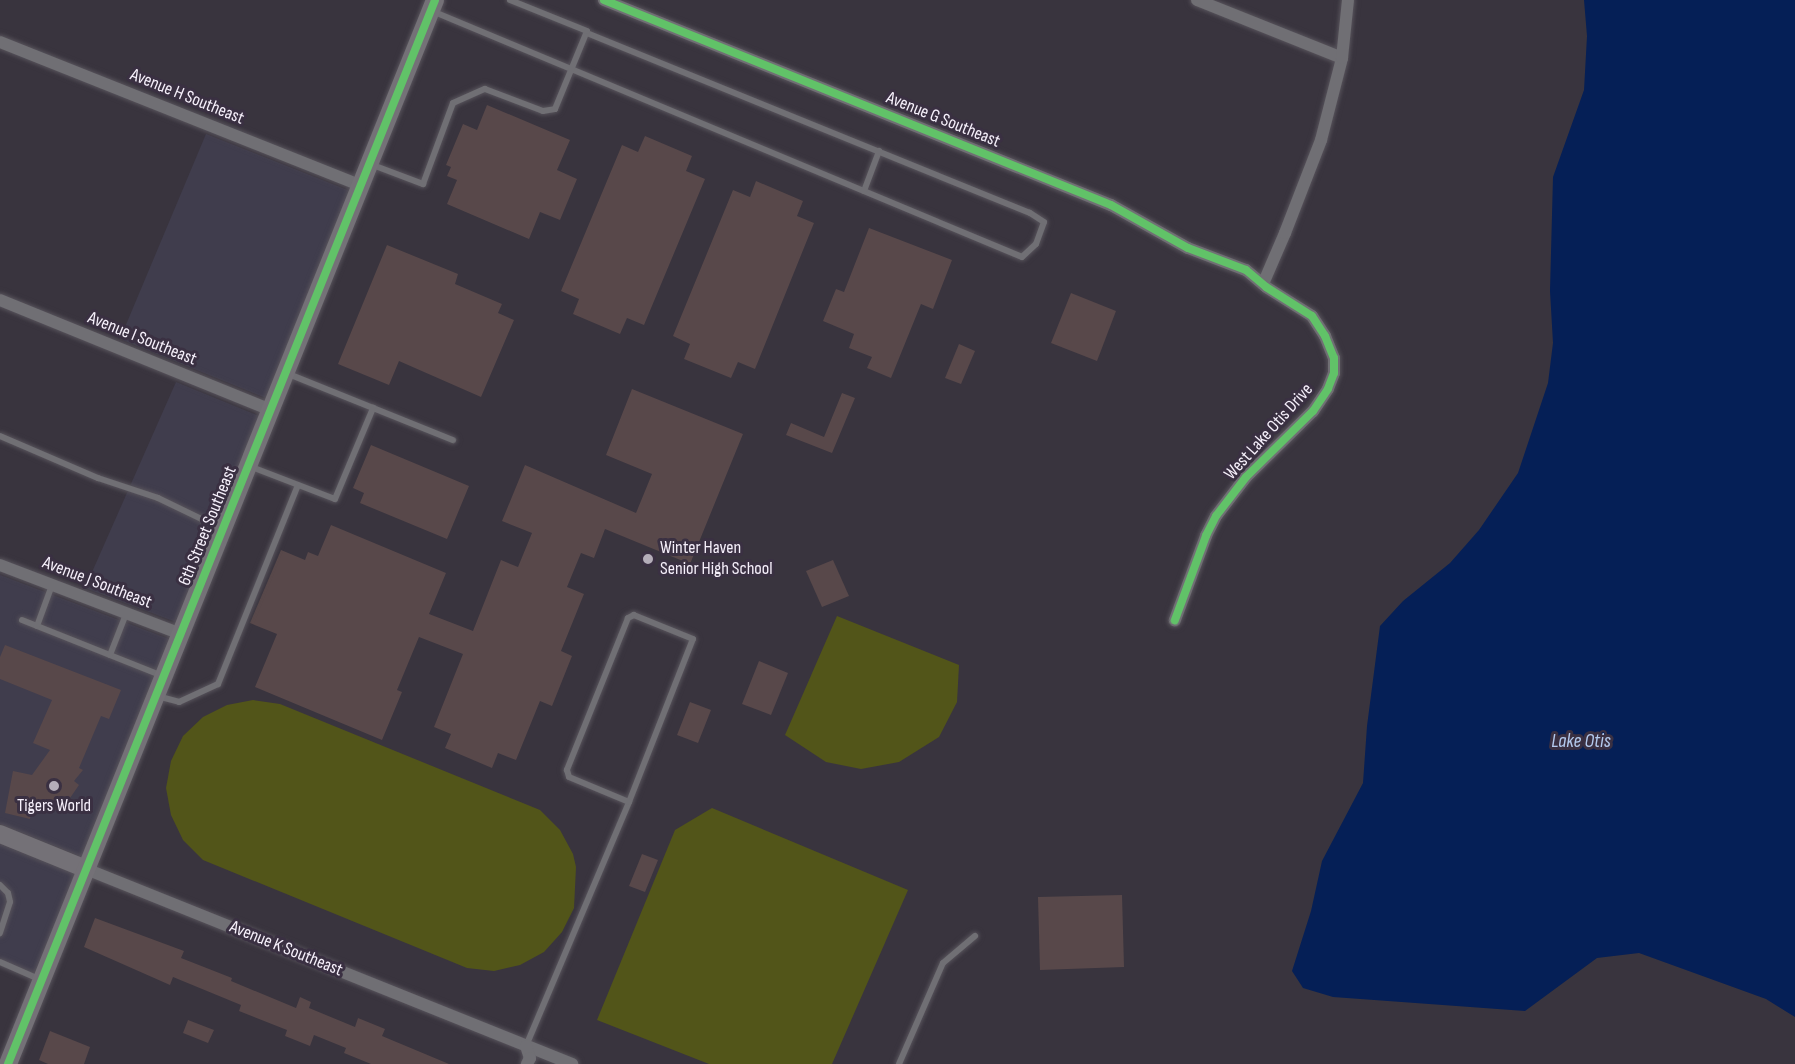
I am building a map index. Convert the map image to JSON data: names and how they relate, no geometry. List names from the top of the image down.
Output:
{
  "streets": {
    "street": [
      "Avenue H Southeast",
      "Avenue G Southeast",
      "Avenue I Southeast",
      "West Lake Otis Drive",
      "6th Street Southeast",
      "Avenue J Southeast",
      "Avenue K Southeast"
    ]
  },
  "crossings": [
    ["Avenue H Southeast", "6th Street Southeast"],
    ["Avenue G Southeast", "West Lake Otis Drive"],
    ["Avenue I Southeast", "6th Street Southeast"],
    ["6th Street Southeast", "Avenue J Southeast"],
    ["6th Street Southeast", "Avenue K Southeast"]
  ],
  "water": ["Lake Otis"],
  "places": ["Winter Haven Senior High School", "Tigers World"]
}
